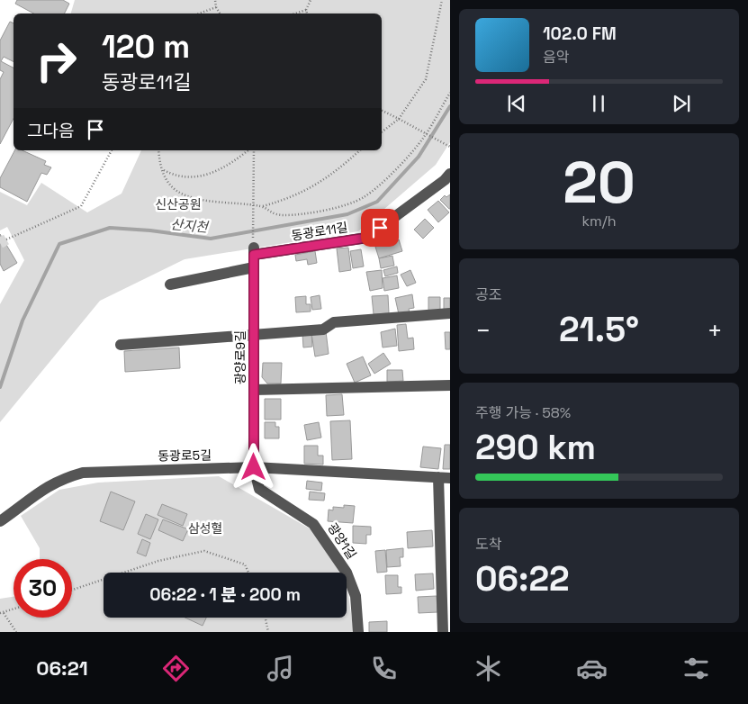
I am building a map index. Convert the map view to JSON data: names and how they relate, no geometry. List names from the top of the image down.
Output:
{
  "streets": {
    "street": [
      "동광로11길",
      "광양로9길",
      "동광로5길",
      "광양1길"
    ]
  },
  "crossings": [
    ["동광로11길", "광양로9길"],
    ["광양로9길", "동광로5길"],
    ["광양로9길", "광양1길"],
    ["동광로5길", "광양1길"]
  ],
  "water": ["산지천"],
  "parks": ["신산공원", "삼성혈"],
  "page": {
    "turn": ["120 m", "동광로11길"],
    "song": ["102.0 FM", "음악"],
    "then": "그다음",
    "tile": [
      ["20", "km/h"],
      "공조",
      ["주행 가능 · 58%", "290 km"],
      ["도착", "06:22"]
    ],
    "heat": ["−", "21.5°", "+"],
    "limit": "30",
    "trip": "06:22 · 1 분 · 200 m",
    "tabs": "06:21"
  }
}
